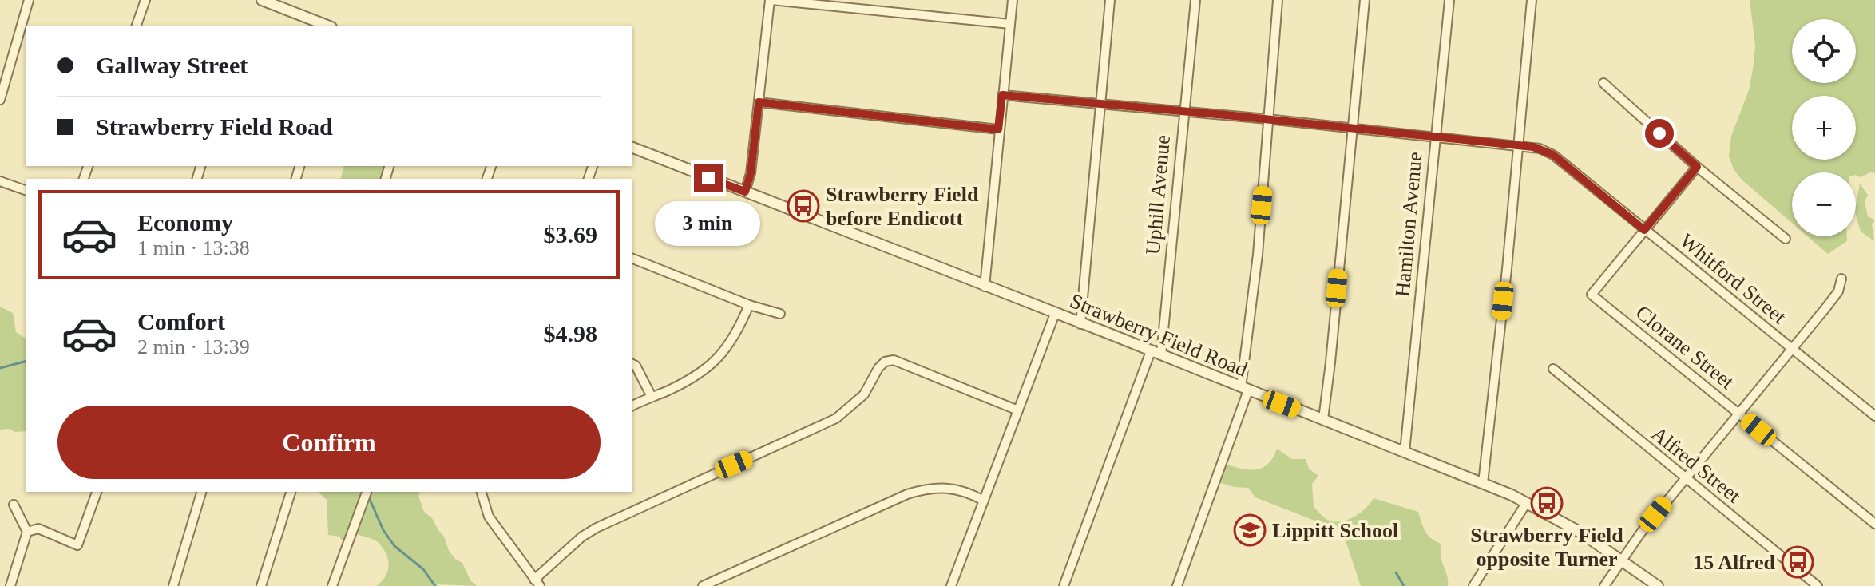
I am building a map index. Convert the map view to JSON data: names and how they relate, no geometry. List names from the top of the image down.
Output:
{
  "streets": {
    "street": [
      "Uphill Avenue",
      "Hamilton Avenue",
      "Whitford Street",
      "Strawberry Field Road",
      "Clorane Street",
      "Alfred Street"
    ]
  },
  "crossings": [
    ["Uphill Avenue", "Whitford Street"],
    ["Uphill Avenue", "Strawberry Field Road"],
    ["Hamilton Avenue", "Whitford Street"],
    ["Hamilton Avenue", "Strawberry Field Road"],
    ["Whitford Street", "Clorane Street"]
  ],
  "places": {
    "bus stop": ["Strawberry Field before Endicott", "Strawberry Field opposite Turner", "15 Alfred"],
    "school or university": ["Lippitt School"]
  },
  "page": {
    "map_buttons": ["+", "−"],
    "banner": ["Gallway Street", "Strawberry Field Road"],
    "list": [
      {
        "name": "Economy",
        "note": "1 min · 13:38",
        "value": "$3.69"
      },
      {
        "name": "Comfort",
        "note": "2 min · 13:39",
        "value": "$4.98"
      }
    ],
    "bubble": "3 min",
    "buttons": "Confirm"
  }
}
